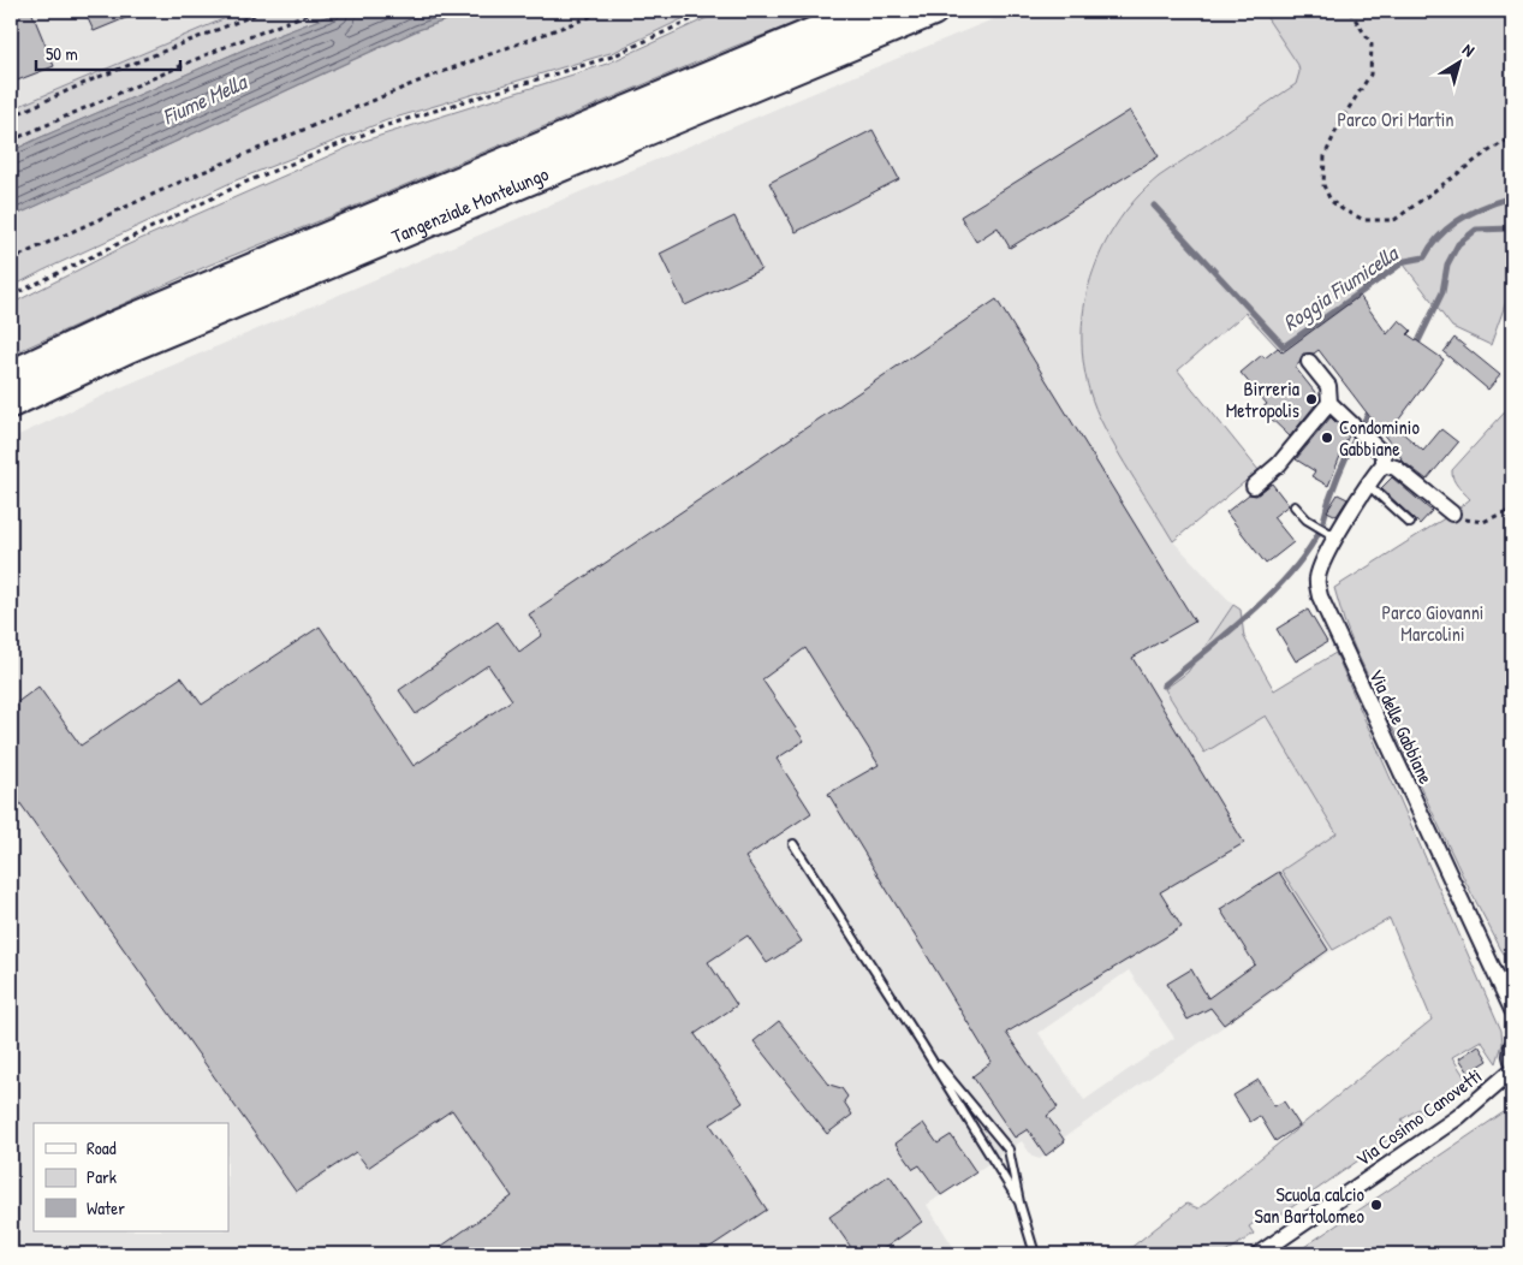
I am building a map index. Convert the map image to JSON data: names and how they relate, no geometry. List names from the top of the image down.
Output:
{
  "streets": {
    "highway": ["Tangenziale Montelungo"],
    "street": ["Via delle Gabbiane", "Via Cosimo Canovetti"]
  },
  "water": ["Fiume Mella", "Roggia Fiumicella"],
  "parks": ["Parco Ori Martin", "Parco Giovanni Marcolini"],
  "places": ["Birreria Metropolis", "Condominio Gabbiane", "Scuola calcio San Bartolomeo"],
  "legend": ["Road", "Park", "Water"],
  "scale_bar": "50 m",
  "north": "top right"
}
